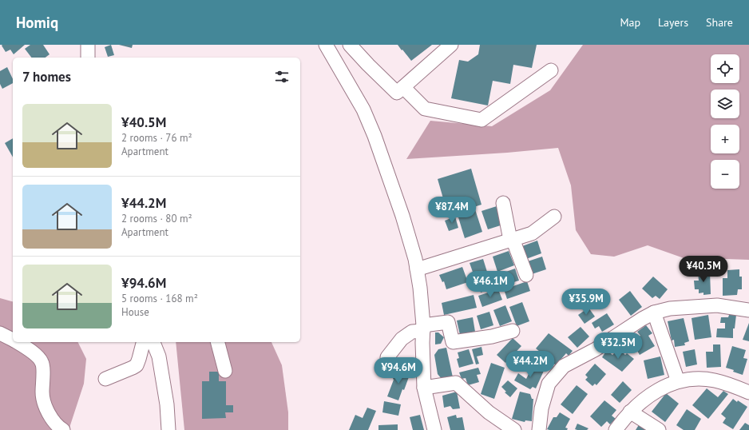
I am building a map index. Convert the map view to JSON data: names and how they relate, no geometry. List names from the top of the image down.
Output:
{
  "page": {
    "header": "Homiq",
    "nav": ["Map", "Layers", "Share"],
    "map_buttons": ["+", "−"],
    "heading": "7 homes",
    "list": [
      {
        "name": "¥40.5M",
        "note": "2 rooms · 76 m² · Apartment"
      },
      {
        "name": "¥44.2M",
        "note": "2 rooms · 80 m² · Apartment"
      },
      {
        "name": "¥94.6M",
        "note": "5 rooms · 168 m² · House"
      }
    ],
    "price": [
      "¥87.4M",
      "¥40.5M",
      "¥46.1M",
      "¥35.9M",
      "¥32.5M",
      "¥44.2M",
      "¥94.6M"
    ]
  }
}
